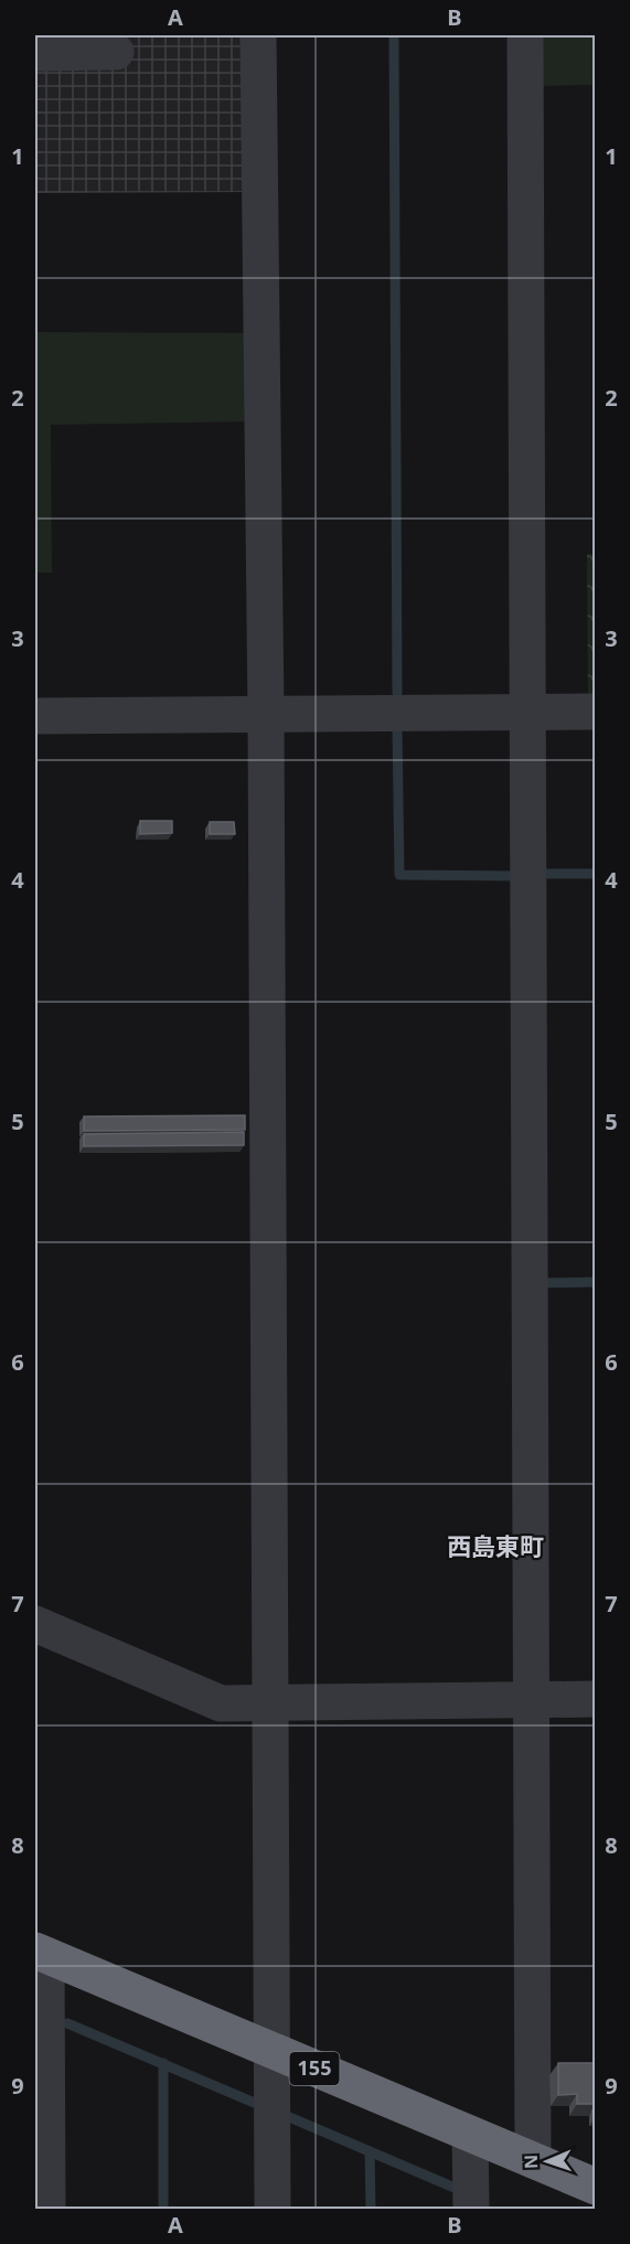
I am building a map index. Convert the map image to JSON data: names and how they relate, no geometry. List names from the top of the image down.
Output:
{
  "streets": {
    "highway": ["155"]
  },
  "districts": ["西島東町"],
  "north": "left",
  "grid": {
    "columns": ["A", "B"],
    "rows": [
      "1",
      "2",
      "3",
      "4",
      "5",
      "6",
      "7",
      "8",
      "9"
    ]
  }
}
